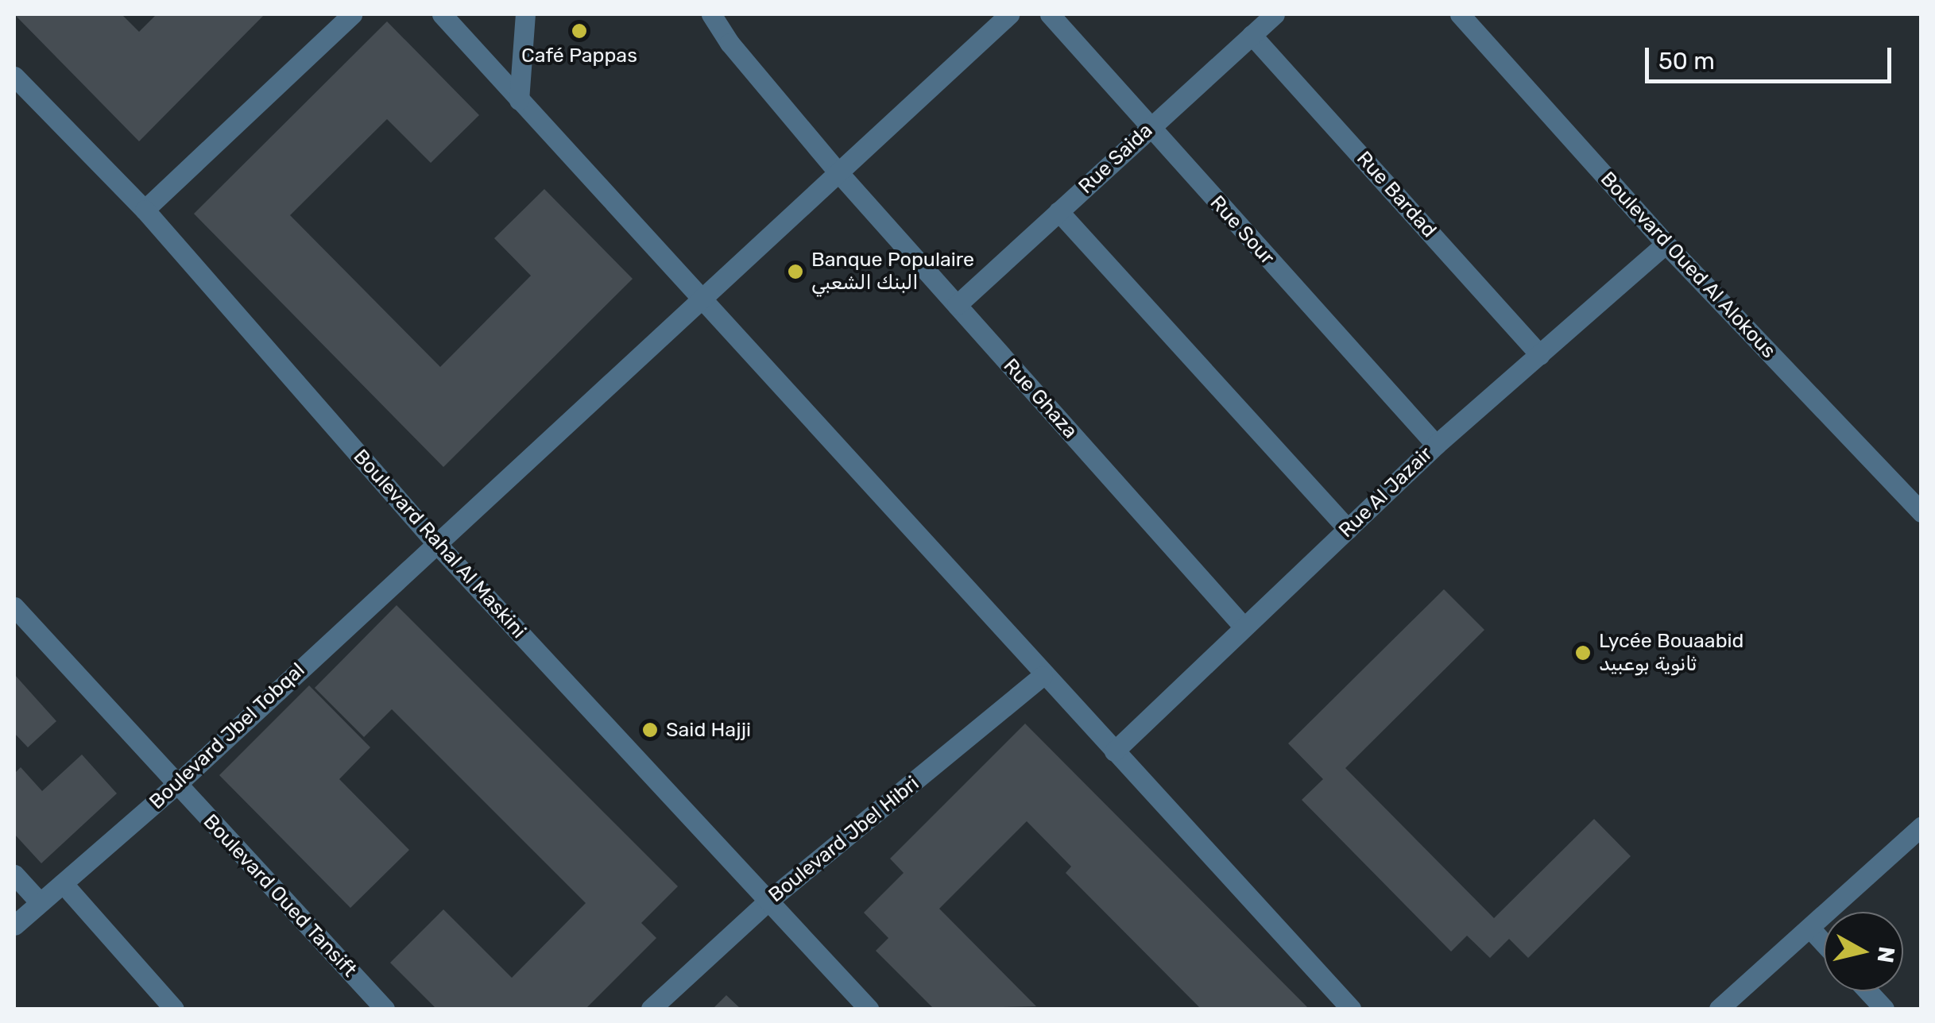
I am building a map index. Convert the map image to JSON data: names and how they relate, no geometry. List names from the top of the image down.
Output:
{
  "streets": {
    "street": [
      "Rue Saida",
      "Rue Bardad",
      "Rue Sour",
      "Boulevard Oued Al Alokous",
      "Rue Ghaza",
      "Rue Al Jazair",
      "Boulevard Rahal Al Maskini",
      "Boulevard Jbel Tobqal",
      "Boulevard Jbel Hibri",
      "Boulevard Oued Tansift"
    ]
  },
  "crossings": [
    ["Rue Saida", "Rue Bardad"],
    ["Rue Saida", "Rue Sour"],
    ["Rue Saida", "Rue Ghaza"],
    ["Rue Bardad", "Rue Al Jazair"],
    ["Rue Sour", "Rue Al Jazair"],
    ["Boulevard Oued Al Alokous", "Rue Al Jazair"],
    ["Rue Ghaza", "Rue Al Jazair"],
    ["Rue Ghaza", "Boulevard Jbel Tobqal"],
    ["Boulevard Rahal Al Maskini", "Boulevard Jbel Tobqal"],
    ["Boulevard Rahal Al Maskini", "Boulevard Jbel Hibri"],
    ["Boulevard Jbel Tobqal", "Boulevard Oued Tansift"]
  ],
  "places": [
    "Café Pappas",
    "Banque Populaire البنك الشعبي",
    "Lycée Bouaabid ثانوية بوعبيد",
    "Said Hajji"
  ],
  "scale_bar": "50 m",
  "north": "right"
}
